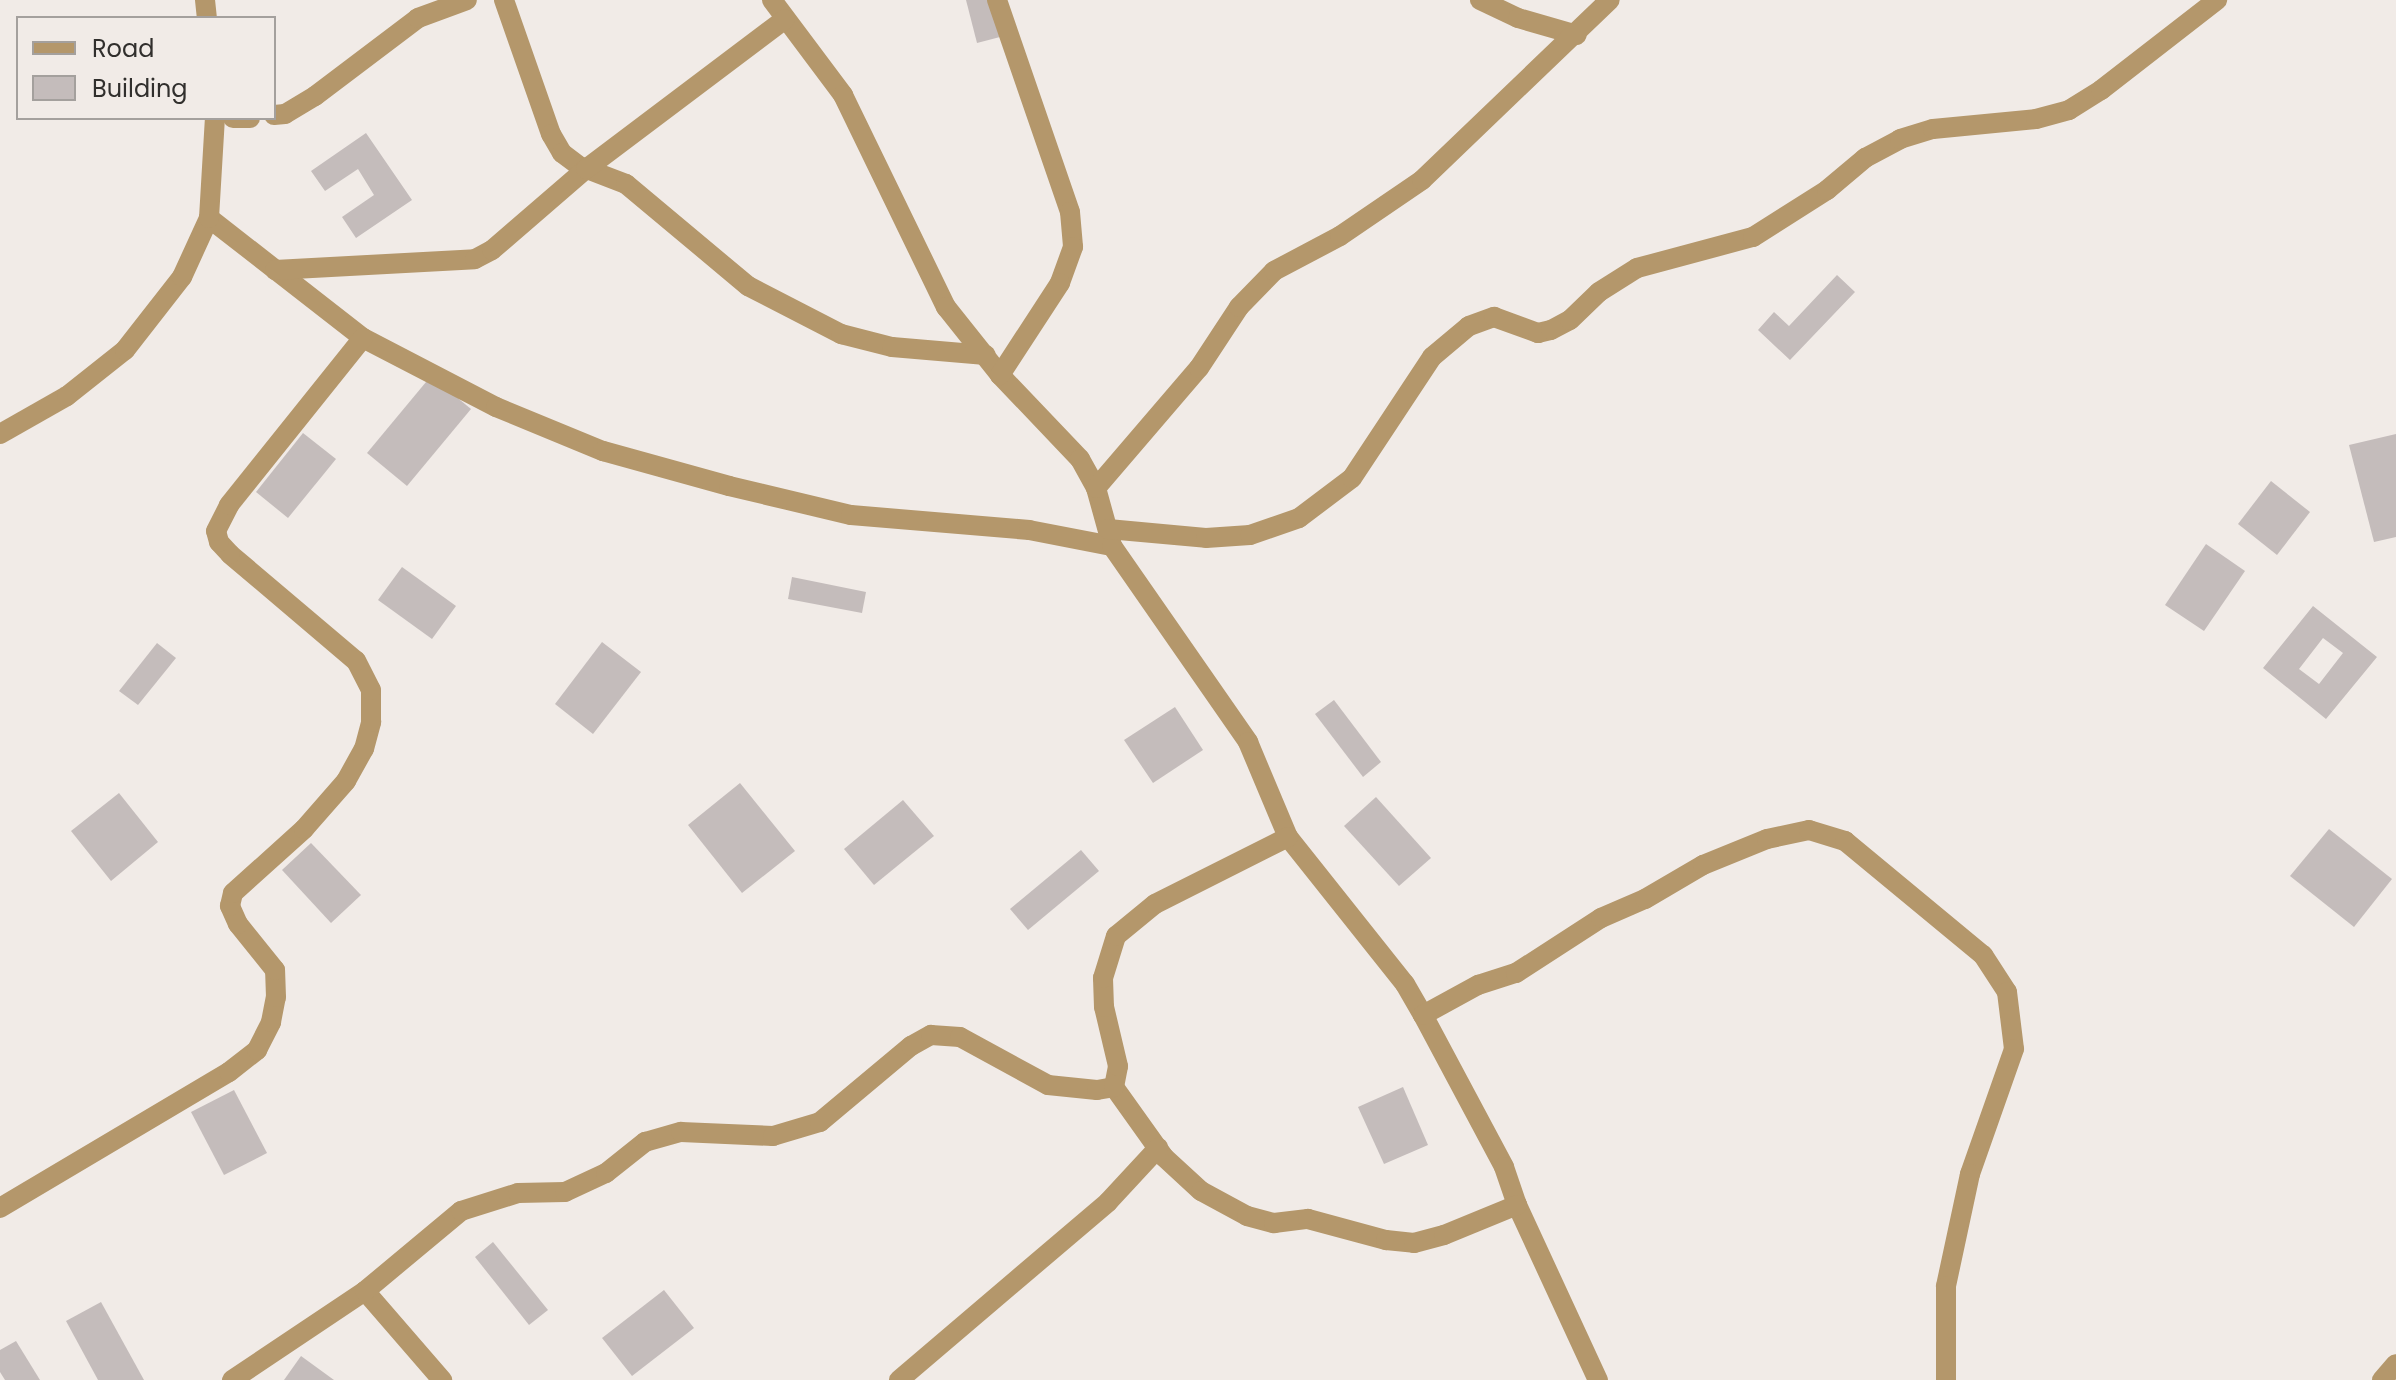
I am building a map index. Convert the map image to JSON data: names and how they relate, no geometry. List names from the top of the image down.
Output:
{
  "legend": ["Road", "Building"]
}
